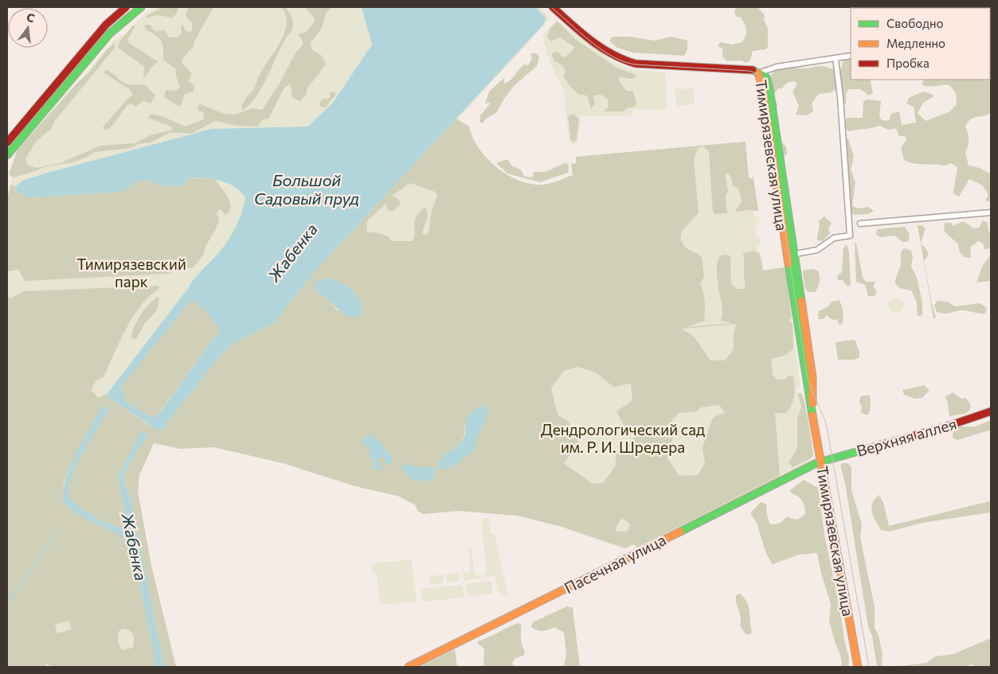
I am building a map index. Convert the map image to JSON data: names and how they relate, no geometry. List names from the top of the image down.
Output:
{
  "streets": {
    "main road": ["Тимирязевская улица", "Верхняя аллея", "Пасечная улица"]
  },
  "crossings": [
    ["Тимирязевская улица", "Верхняя аллея"],
    ["Тимирязевская улица", "Пасечная улица"],
    ["Верхняя аллея", "Пасечная улица"]
  ],
  "water": ["Большой Садовый пруд", "Жабенка"],
  "parks": ["Тимирязевский парк", "Дендрологический сад им. Р. И. Шредера"],
  "legend": ["Свободно", "Медленно", "Пробка"],
  "north": "top"
}
